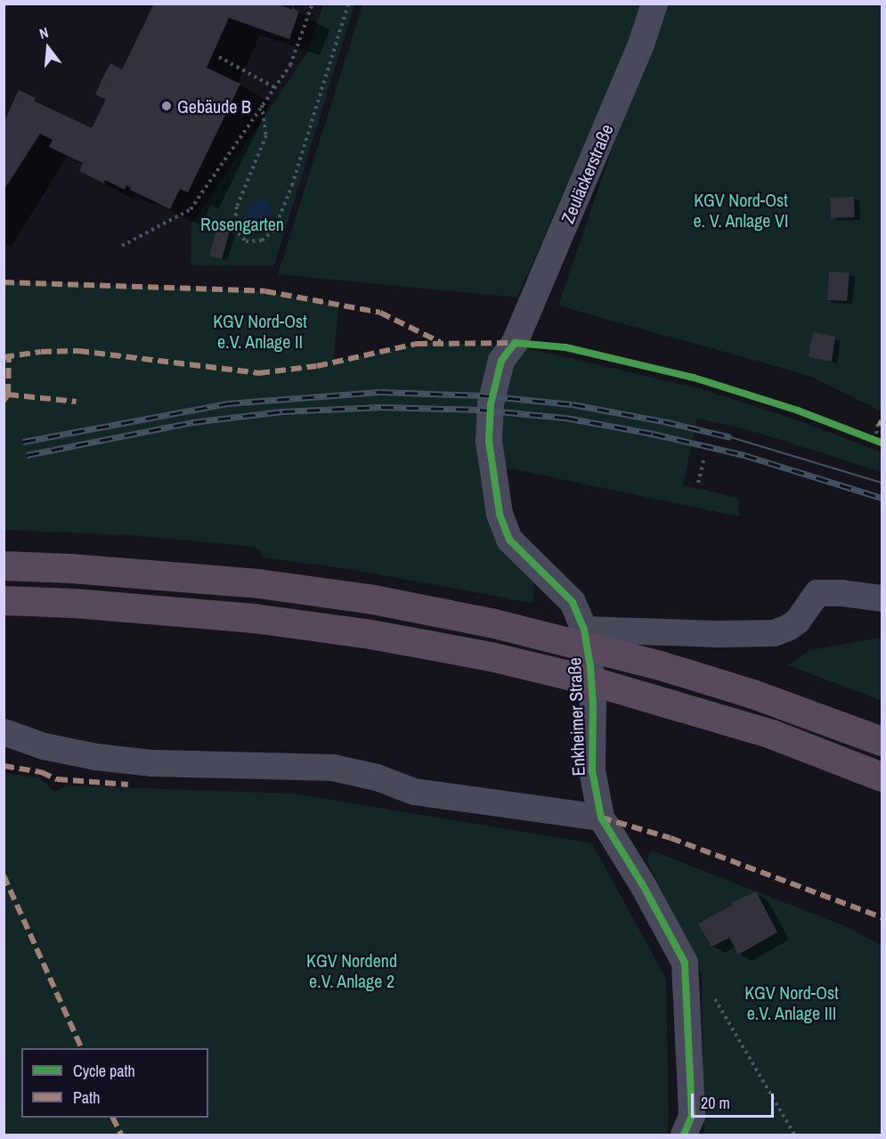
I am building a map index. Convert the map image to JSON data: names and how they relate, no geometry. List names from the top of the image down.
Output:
{
  "streets": {
    "lane": ["Zeuläckerstraße", "Enkheimer Straße"]
  },
  "crossings": [
    ["Zeuläckerstraße", "Enkheimer Straße"]
  ],
  "parks": [
    "KGV Nord-Ost e. V. Anlage VI",
    "Rosengarten",
    "KGV Nord-Ost e.V. Anlage II",
    "KGV Nordend e.V. Anlage 2",
    "KGV Nord-Ost e.V. Anlage III"
  ],
  "places": ["Gebäude B"],
  "legend": ["Cycle path", "Path"],
  "scale_bar": "20 m",
  "north": "top"
}
